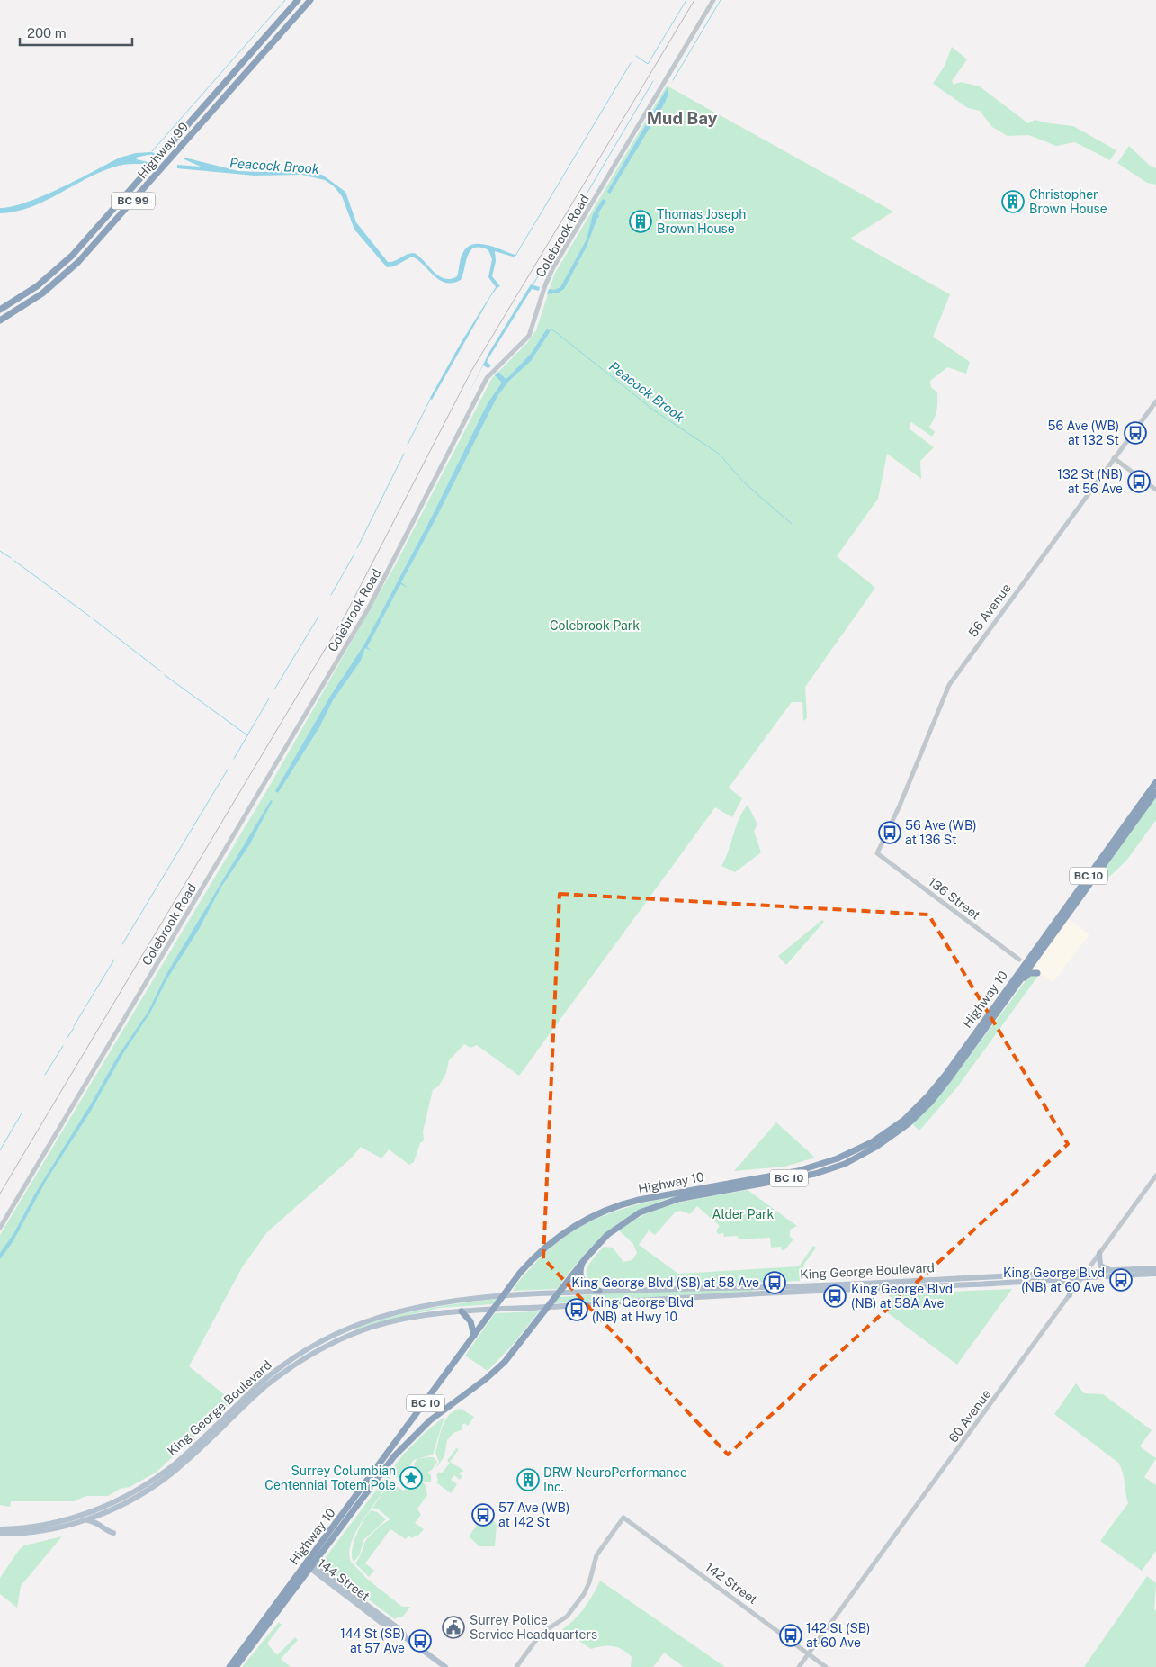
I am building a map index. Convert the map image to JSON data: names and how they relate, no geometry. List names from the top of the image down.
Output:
{
  "streets": {
    "highway": [
      "Highway 99",
      "BC 99",
      "BC 10",
      "Highway 10"
    ],
    "main road": ["King George Boulevard", "144 Street"],
    "street": [
      "Colebrook Road",
      "56 Avenue",
      "136 Street",
      "60 Avenue",
      "142 Street"
    ]
  },
  "crossings": [
    ["56 Avenue", "136 Street"],
    ["Highway 10", "King George Boulevard"],
    ["Highway 10", "144 Street"],
    ["King George Boulevard", "60 Avenue"],
    ["60 Avenue", "142 Street"]
  ],
  "districts": ["Mud Bay"],
  "water": ["Peacock Brook"],
  "parks": ["Colebrook Park", "Alder Park"],
  "places": {
    "building": ["Christopher Brown House", "Thomas Joseph Brown House", "DRW NeuroPerformance Inc."],
    "bus stop": [
      "56 Ave (WB) at 132 St",
      "132 St (NB) at 56 Ave",
      "56 Ave (WB) at 136 St",
      "King George Blvd (NB) at 60 Ave",
      "King George Blvd (SB) at 58 Ave",
      "King George Blvd (NB) at 58A Ave",
      "King George Blvd (NB) at Hwy 10",
      "57 Ave (WB) at 142 St",
      "142 St (SB) at 60 Ave",
      "144 St (SB) at 57 Ave"
    ],
    "place": ["Surrey Columbian Centennial Totem Pole"],
    "public building": ["Surrey Police Service Headquarters"]
  },
  "scale_bar": "200 m"
}
